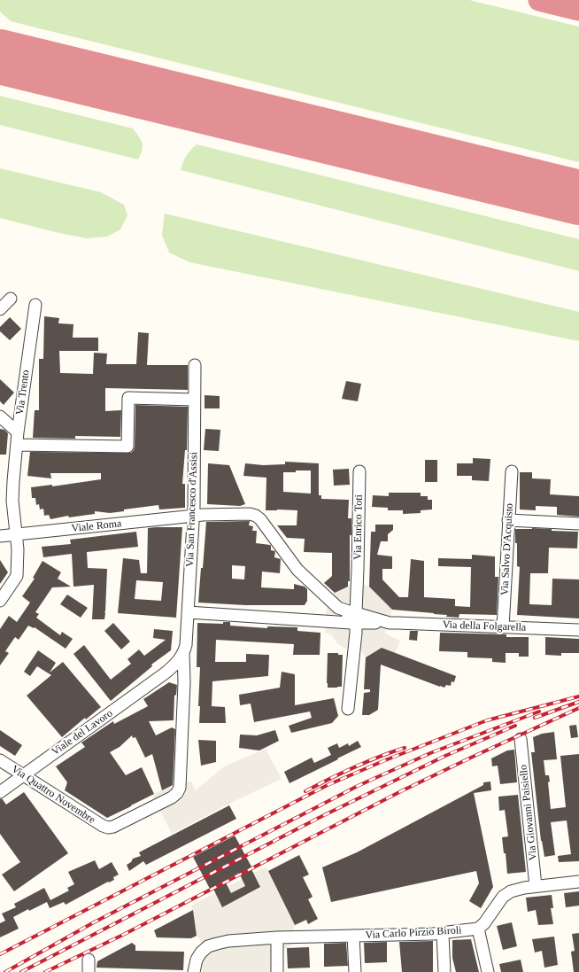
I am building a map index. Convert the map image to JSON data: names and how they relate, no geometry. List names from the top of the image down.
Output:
{
  "streets": {
    "street": [
      "Via Trento",
      "Via San Francesco d'Assisi",
      "Viale Roma",
      "Via Enrico Toti",
      "Via Salvo D'Acquisto",
      "Via della Folgarella",
      "Viale del Lavoro",
      "Via Quattro Novembre",
      "Via Giovanni Paisiello",
      "Via Carlo Pirzio Biroli"
    ]
  },
  "crossings": [
    ["Via Trento", "Viale Roma"],
    ["Via San Francesco d'Assisi", "Viale Roma"],
    ["Via San Francesco d'Assisi", "Via della Folgarella"],
    ["Via San Francesco d'Assisi", "Viale del Lavoro"],
    ["Via San Francesco d'Assisi", "Via Quattro Novembre"],
    ["Via Enrico Toti", "Via della Folgarella"],
    ["Via Salvo D'Acquisto", "Via della Folgarella"],
    ["Viale del Lavoro", "Via Quattro Novembre"]
  ]
}
